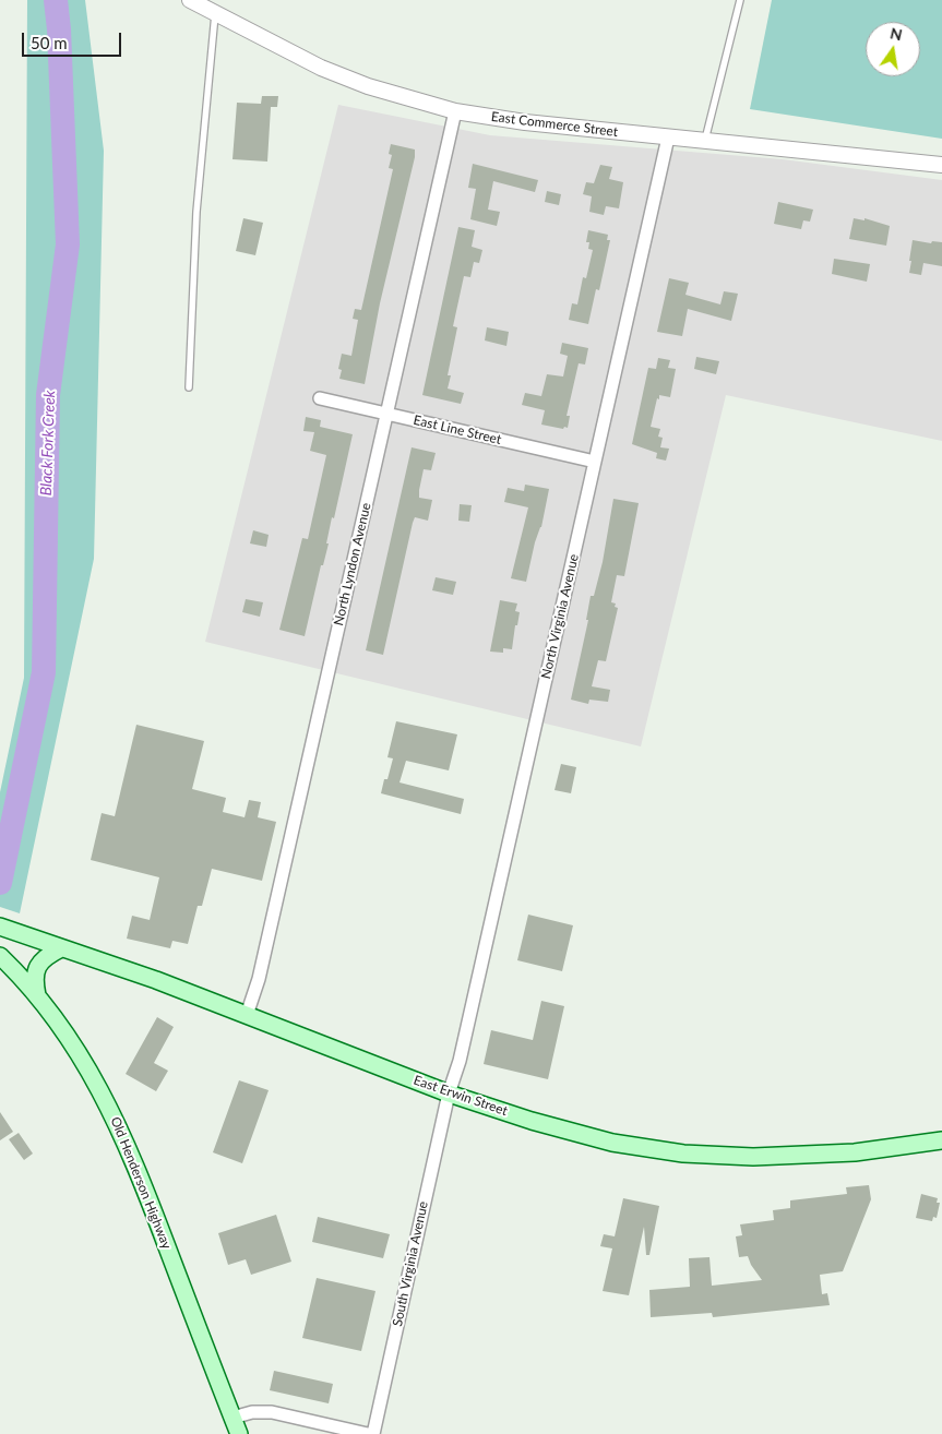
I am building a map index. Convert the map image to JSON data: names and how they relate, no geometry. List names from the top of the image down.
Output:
{
  "streets": {
    "main road": ["East Erwin Street", "Old Henderson Highway"],
    "street": [
      "East Commerce Street",
      "East Line Street",
      "North Lyndon Avenue",
      "North Virginia Avenue",
      "South Virginia Avenue"
    ]
  },
  "crossings": [
    ["East Commerce Street", "North Lyndon Avenue"],
    ["East Commerce Street", "North Virginia Avenue"],
    ["East Line Street", "North Lyndon Avenue"],
    ["East Line Street", "North Virginia Avenue"],
    ["North Lyndon Avenue", "East Erwin Street"],
    ["North Virginia Avenue", "East Erwin Street"],
    ["North Virginia Avenue", "South Virginia Avenue"],
    ["East Erwin Street", "South Virginia Avenue"]
  ],
  "water": ["Black Fork Creek"],
  "scale_bar": "50 m",
  "north": "top"
}
